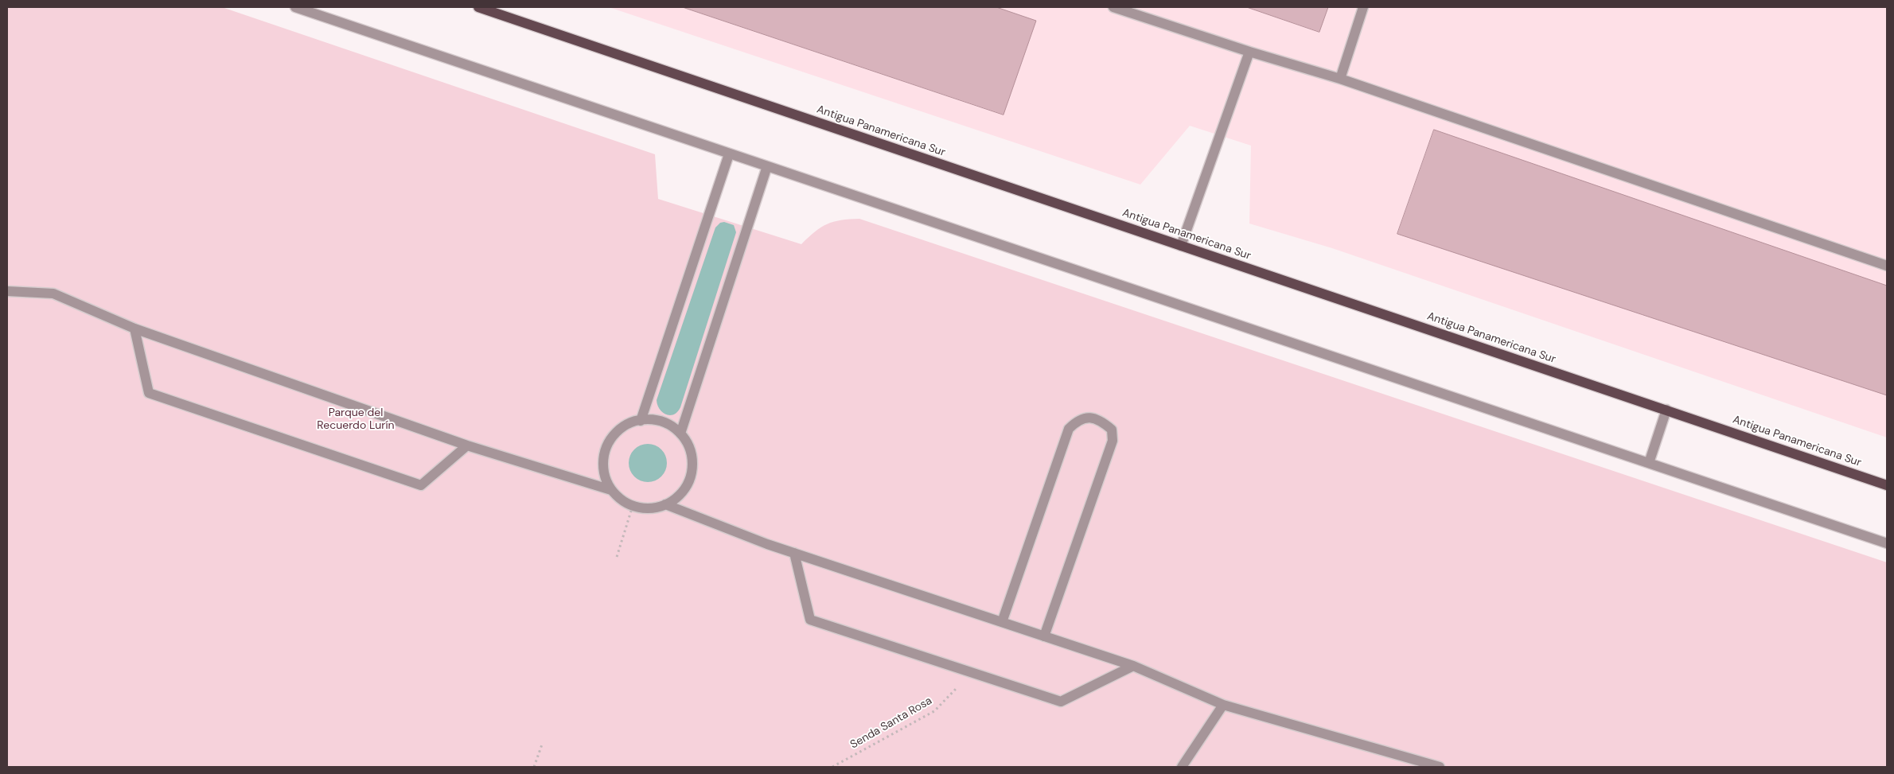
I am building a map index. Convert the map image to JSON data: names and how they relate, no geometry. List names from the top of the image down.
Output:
{
  "streets": {
    "main road": ["Antigua Panamericana Sur"],
    "path": ["Senda Santa Rosa"]
  },
  "parks": ["Parque del Recuerdo Lurín"]
}
